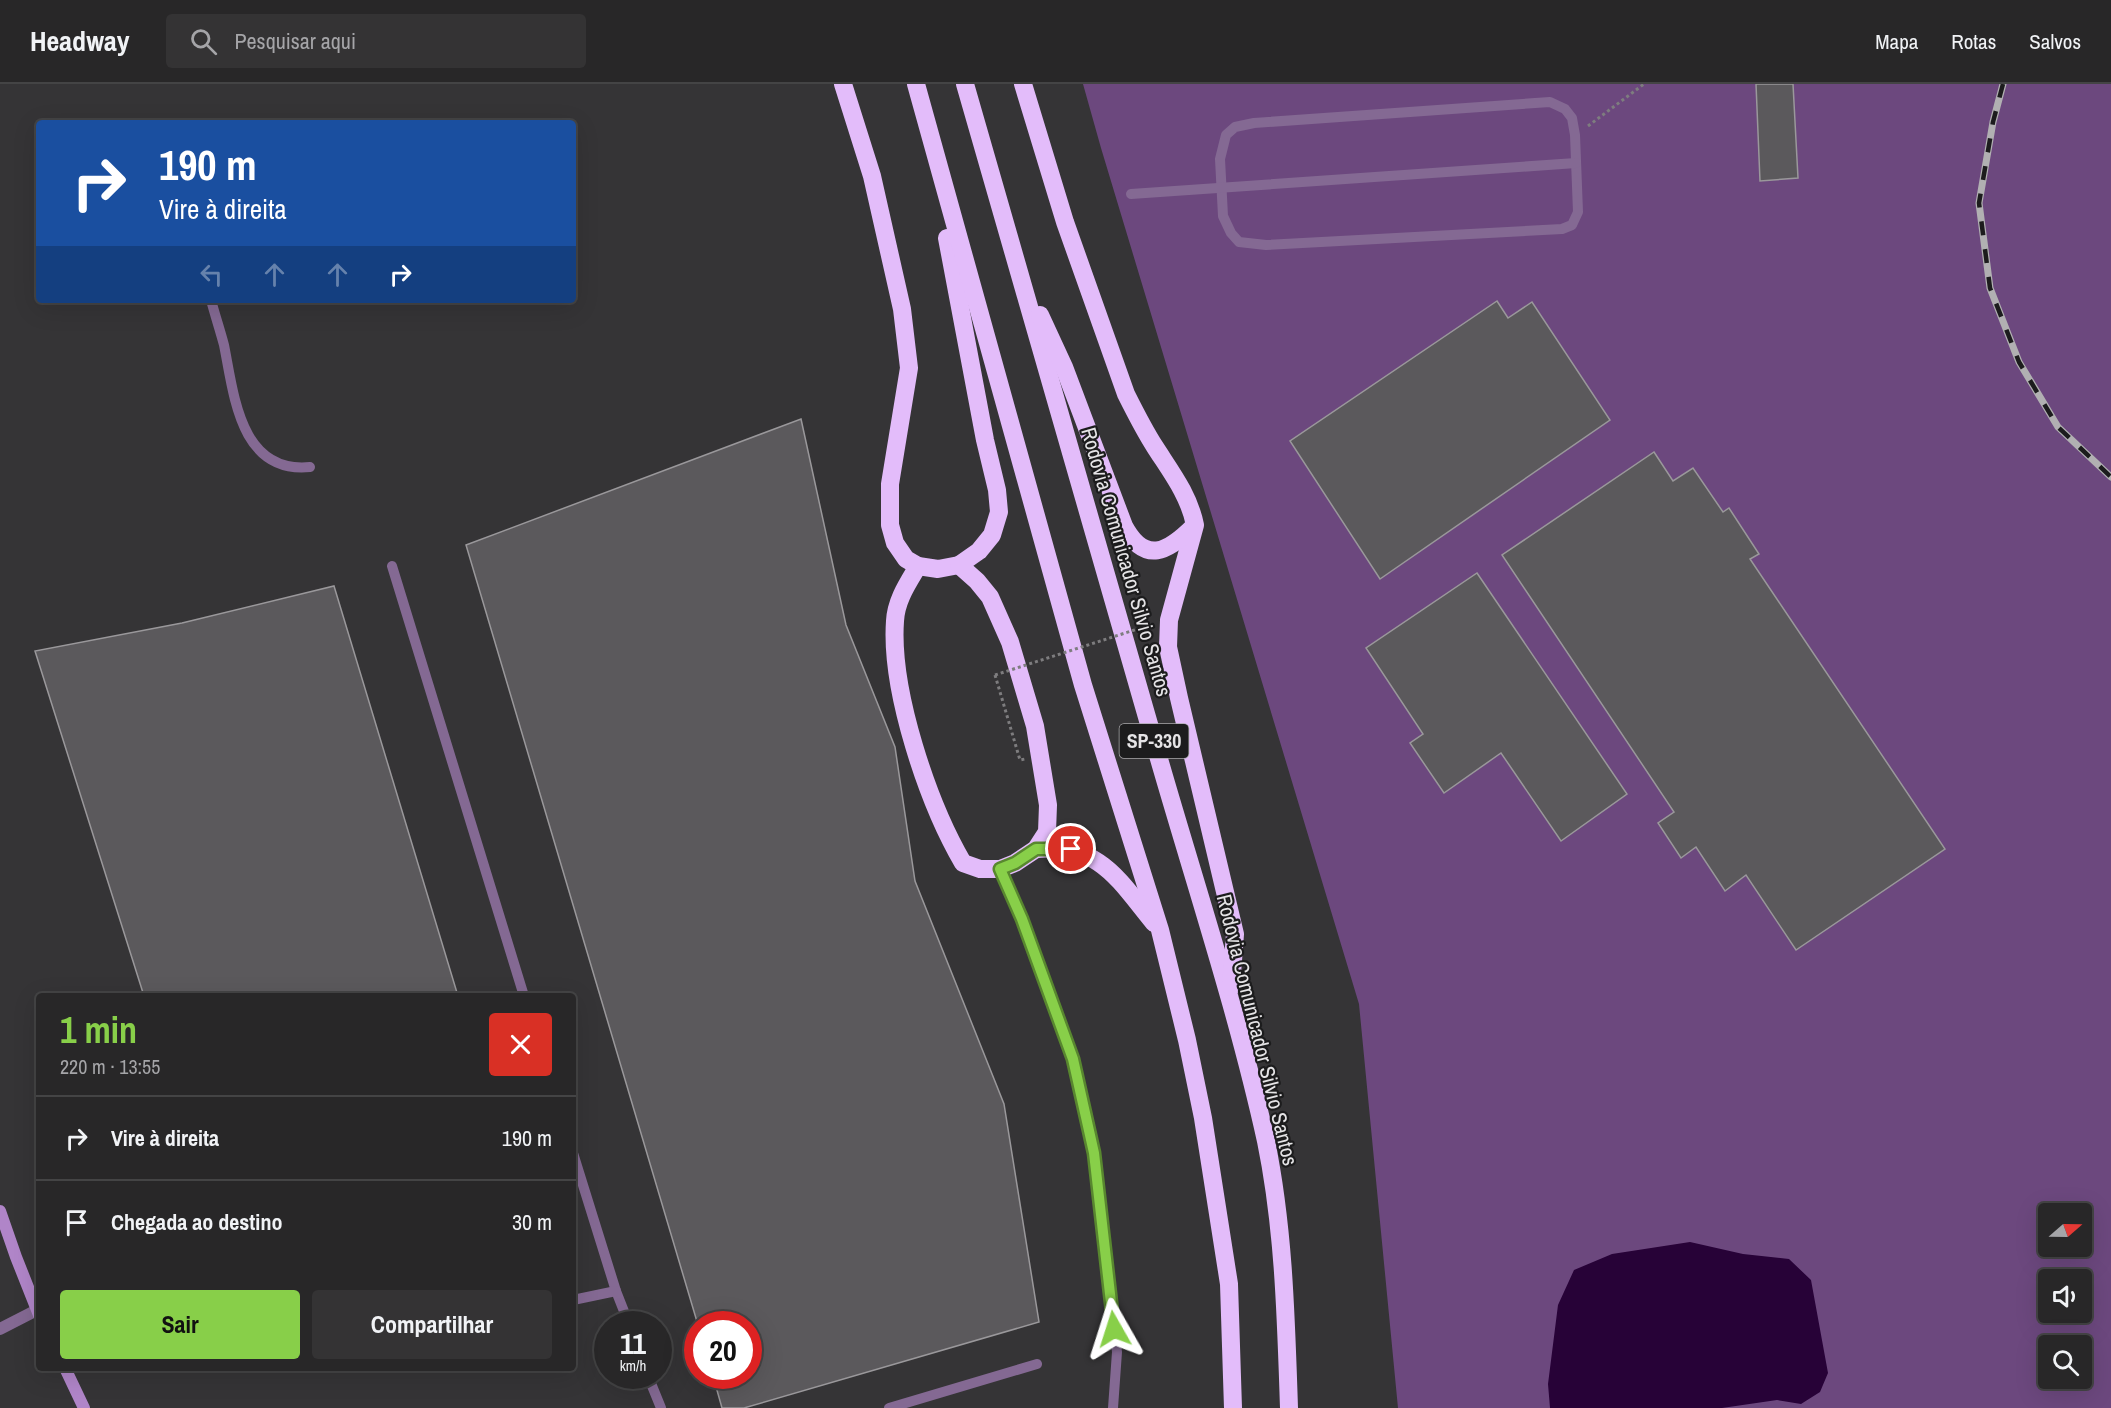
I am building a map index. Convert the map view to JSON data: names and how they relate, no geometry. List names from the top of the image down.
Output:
{
  "streets": {
    "highway": ["Rodovia Comunicador Silvio Santos", "SP-330"]
  },
  "north": "right",
  "page": {
    "header": "Headway",
    "search": "Pesquisar aqui",
    "nav": ["Mapa", "Rotas", "Salvos"],
    "turn": ["190 m", "Vire à direita"],
    "heading": ["1 min", "220 m · 13:55"],
    "list": [
      {
        "name": "Vire à direita",
        "value": "190 m"
      },
      {
        "name": "Chegada ao destino",
        "value": "30 m"
      }
    ],
    "buttons": ["Sair", "Compartilhar"],
    "speed": "11 km/h",
    "limit": "20"
  }
}
